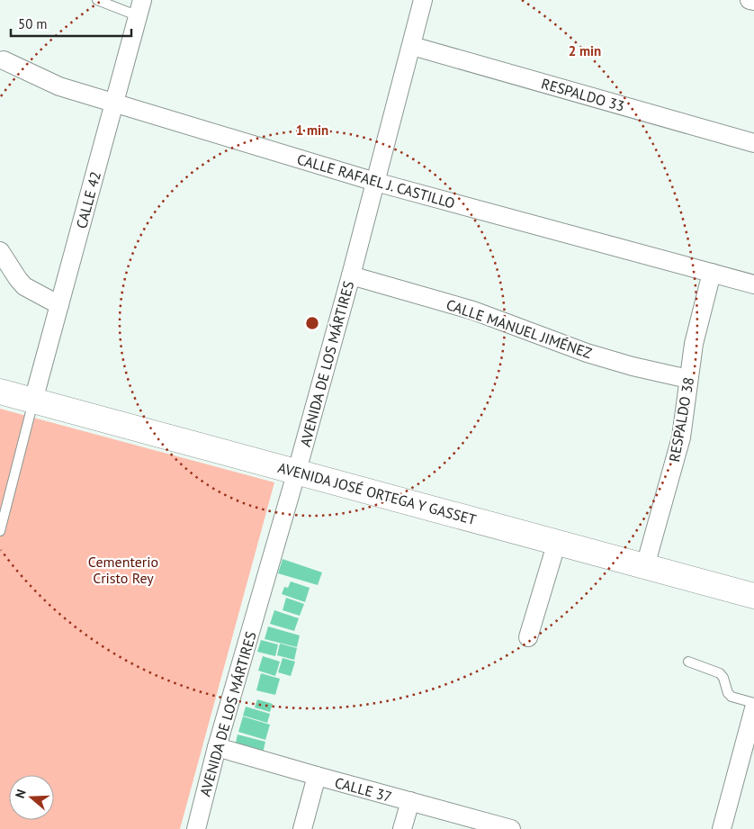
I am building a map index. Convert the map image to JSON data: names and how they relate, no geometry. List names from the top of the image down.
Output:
{
  "streets": {
    "main road": ["AVENIDA JOSÉ ORTEGA Y GASSET"],
    "street": [
      "RESPALDO 33",
      "CALLE RAFAEL J. CASTILLO",
      "CALLE 42",
      "CALLE MANUEL JIMÉNEZ",
      "AVENIDA DE LOS MÁRTIRES",
      "RESPALDO 38",
      "CALLE 37"
    ]
  },
  "crossings": [
    ["RESPALDO 33", "AVENIDA DE LOS MÁRTIRES"],
    ["CALLE RAFAEL J. CASTILLO", "CALLE 42"],
    ["CALLE RAFAEL J. CASTILLO", "AVENIDA DE LOS MÁRTIRES"],
    ["CALLE RAFAEL J. CASTILLO", "RESPALDO 38"],
    ["CALLE 42", "AVENIDA JOSÉ ORTEGA Y GASSET"],
    ["CALLE MANUEL JIMÉNEZ", "AVENIDA DE LOS MÁRTIRES"],
    ["CALLE MANUEL JIMÉNEZ", "RESPALDO 38"],
    ["AVENIDA DE LOS MÁRTIRES", "AVENIDA JOSÉ ORTEGA Y GASSET"],
    ["AVENIDA DE LOS MÁRTIRES", "CALLE 37"],
    ["RESPALDO 38", "AVENIDA JOSÉ ORTEGA Y GASSET"]
  ],
  "parks": ["Cementerio Cristo Rey"],
  "scale_bar": "50 m",
  "north": "left",
  "rings": ["2 min", "1 min"]
}
